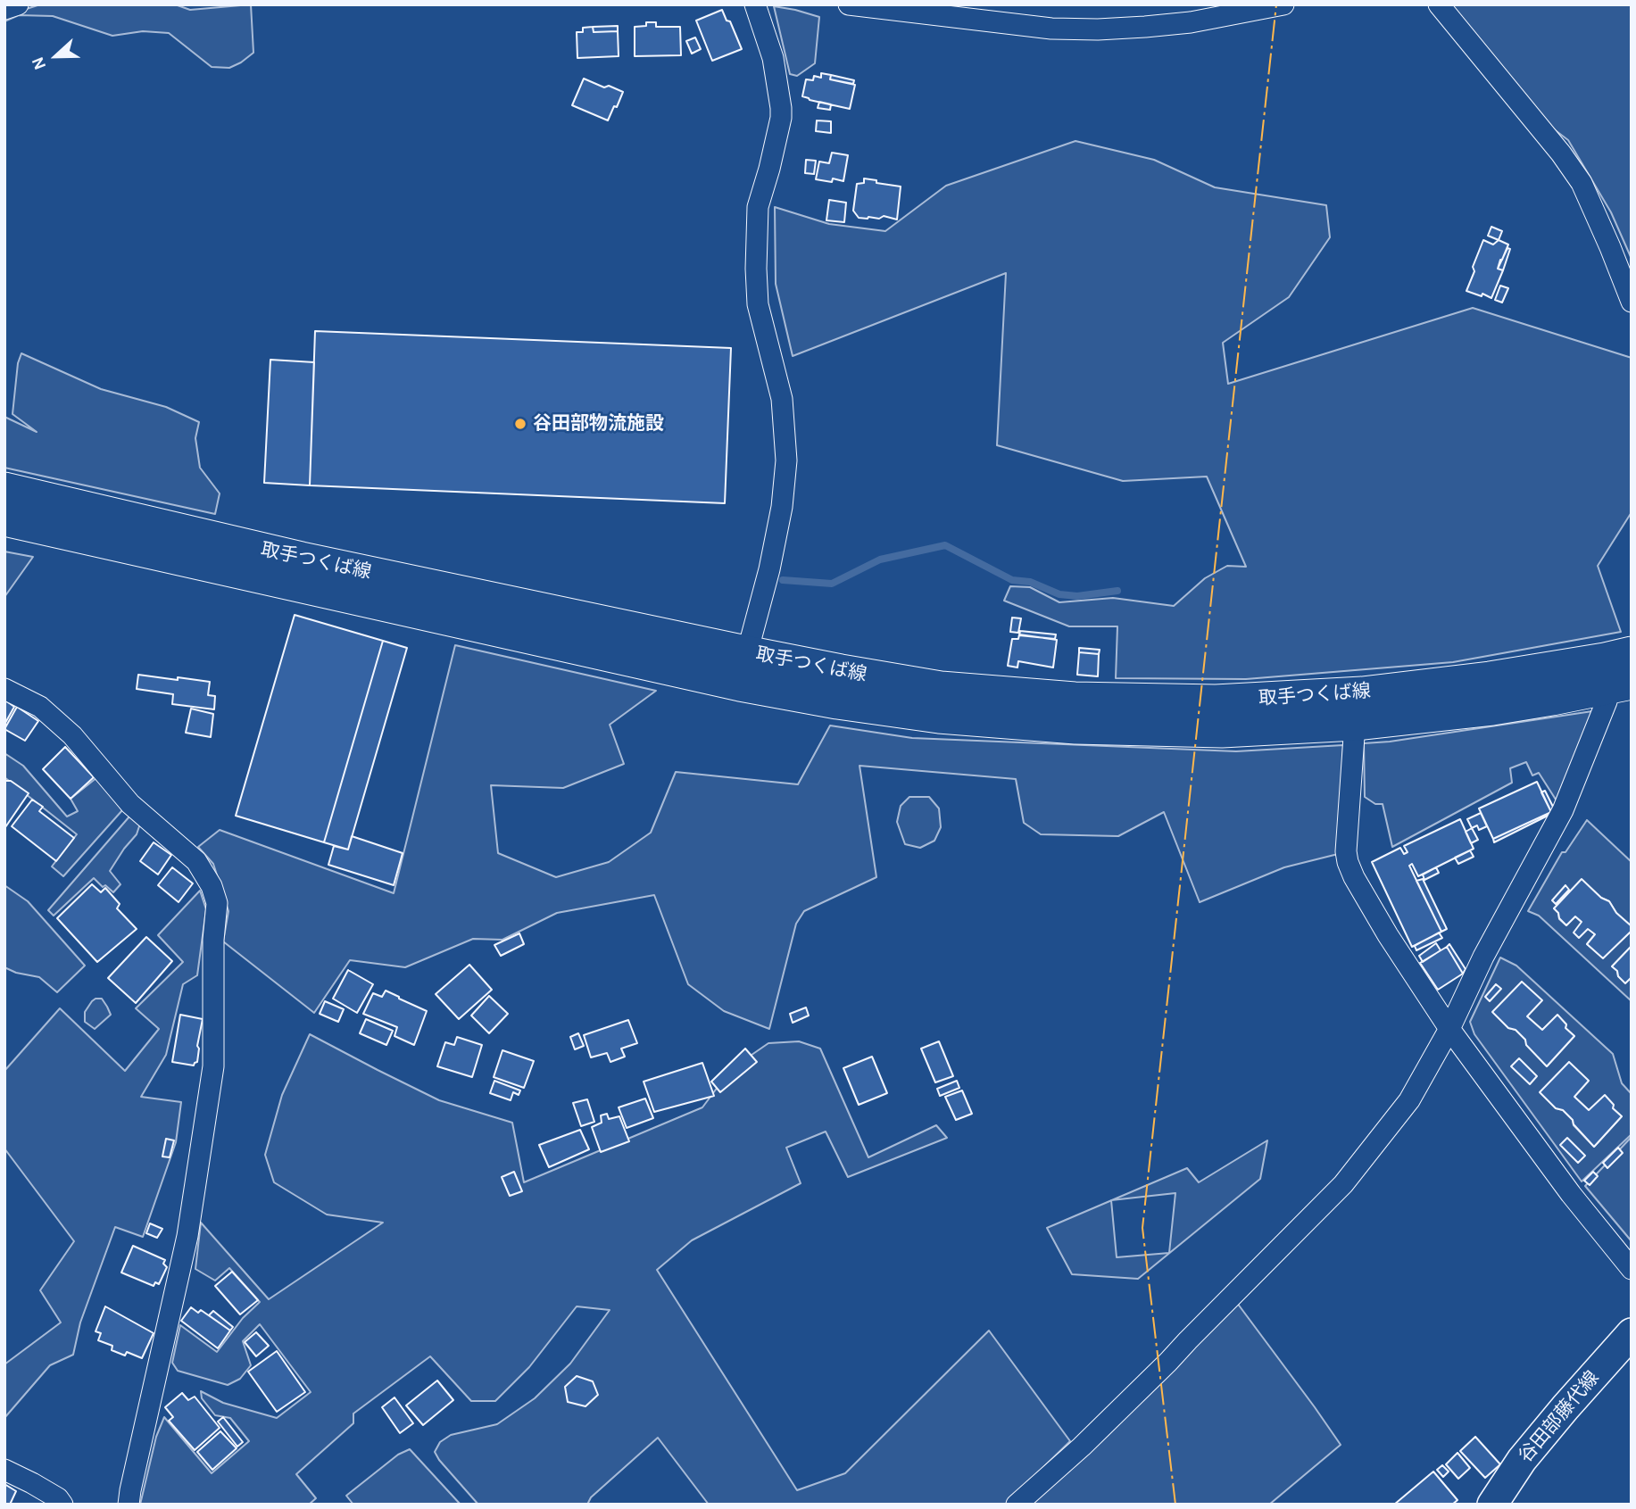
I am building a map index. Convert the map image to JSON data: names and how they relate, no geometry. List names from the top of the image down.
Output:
{
  "streets": {
    "main road": ["取手つくば線", "谷田部藤代線"]
  },
  "places": ["谷田部物流施設"],
  "north": "left"
}
